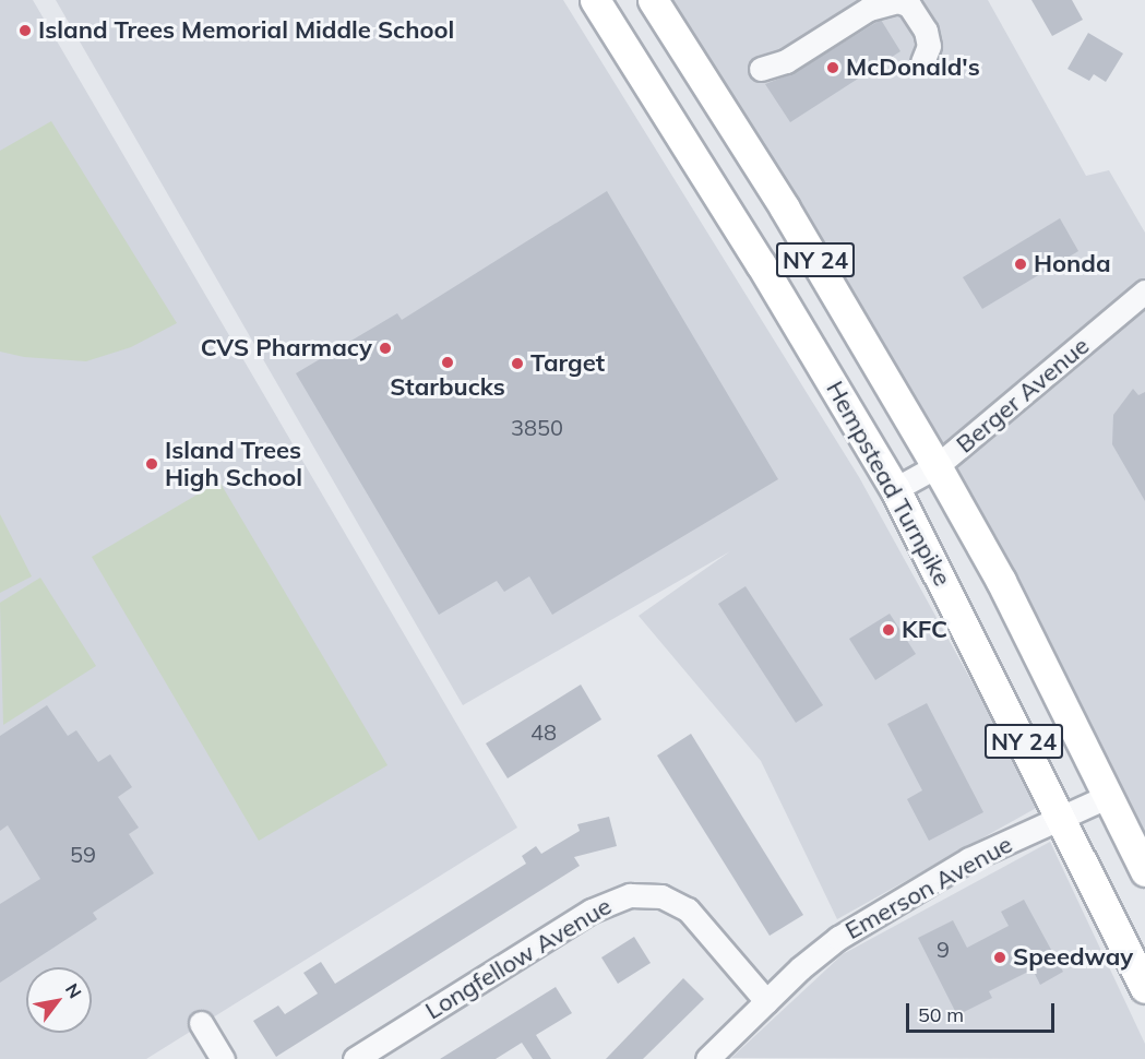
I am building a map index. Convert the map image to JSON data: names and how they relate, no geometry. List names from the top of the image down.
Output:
{
  "streets": {
    "main road": ["NY 24", "Hempstead Turnpike"],
    "street": ["Berger Avenue", "Emerson Avenue", "Longfellow Avenue"]
  },
  "crossings": [
    ["Berger Avenue", "Hempstead Turnpike"],
    ["Hempstead Turnpike", "Emerson Avenue"],
    ["Emerson Avenue", "Longfellow Avenue"]
  ],
  "places": [
    "Island Trees Memorial Middle School",
    "McDonald's",
    "Honda",
    "CVS Pharmacy",
    "Starbucks",
    "Target",
    "Island Trees High School",
    "KFC",
    "Speedway"
  ],
  "house_numbers": [
    "3850",
    "48",
    "59",
    "9"
  ],
  "scale_bar": "50 m",
  "north": "top right"
}
